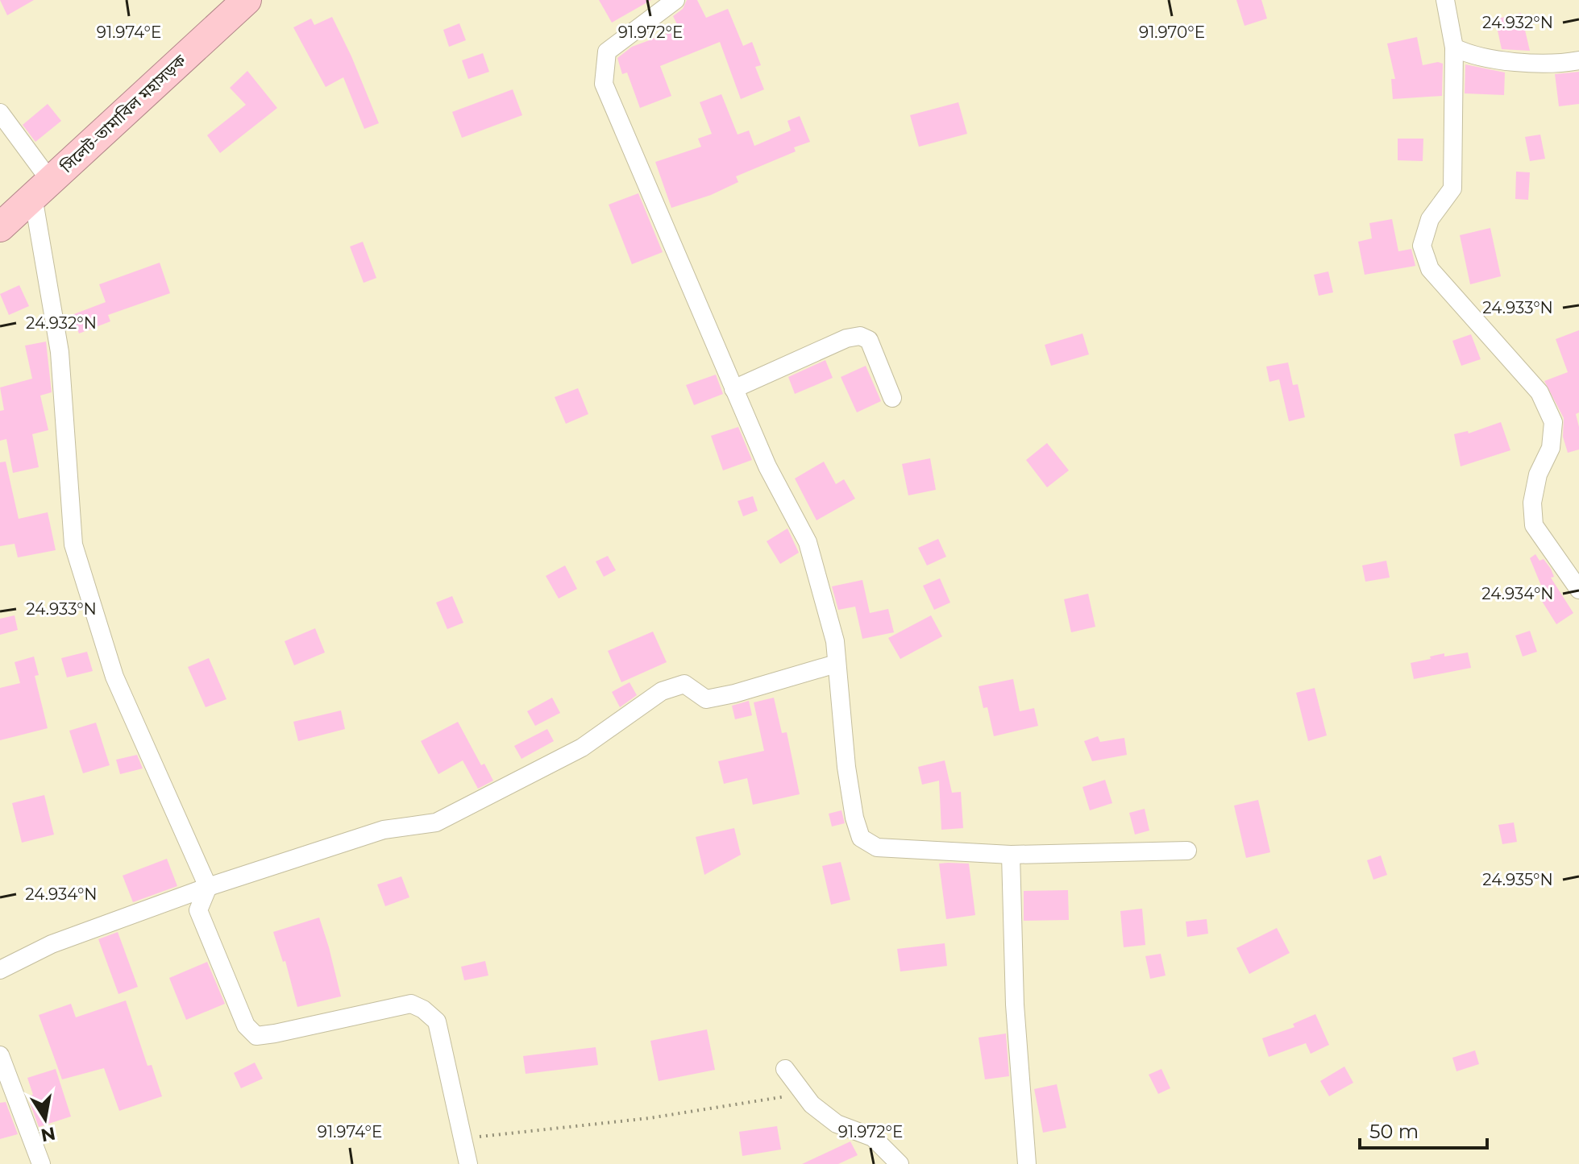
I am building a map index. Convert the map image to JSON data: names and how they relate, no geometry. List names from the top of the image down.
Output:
{
  "streets": {
    "highway": ["সিলেট-তামাবিল মহাসড়ক"]
  },
  "scale_bar": "50 m",
  "north": "bottom",
  "coordinates": [
    "24.932°N",
    "91.974°E",
    "91.972°E",
    "91.970°E",
    "24.933°N",
    "24.934°N",
    "24.935°N"
  ]
}
